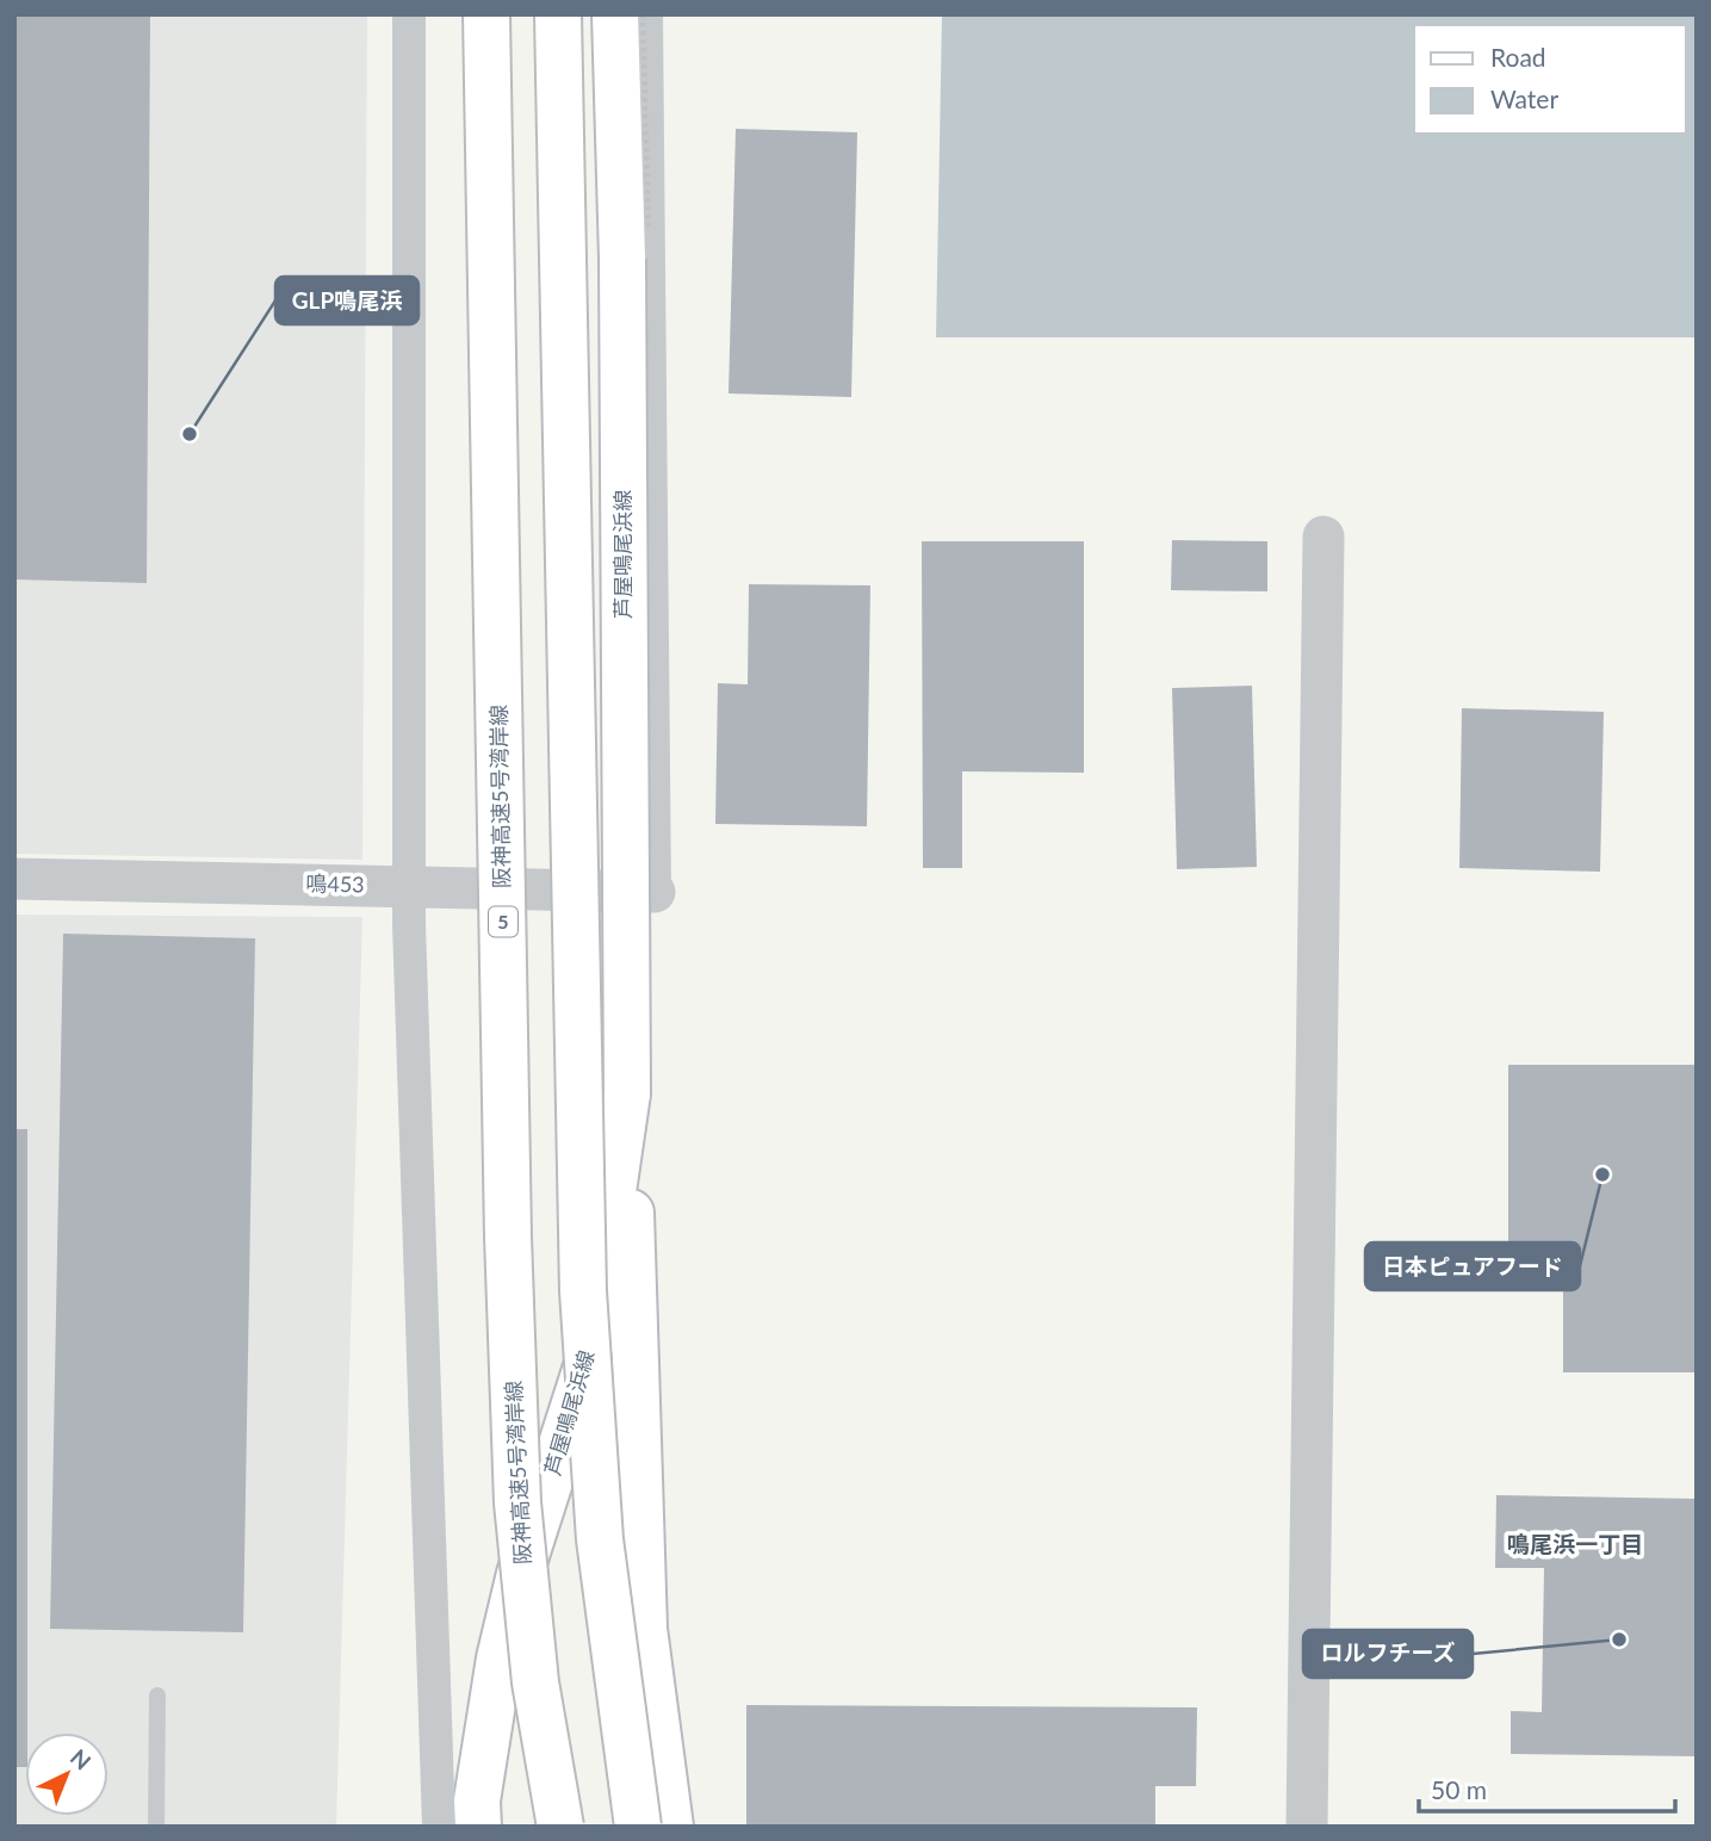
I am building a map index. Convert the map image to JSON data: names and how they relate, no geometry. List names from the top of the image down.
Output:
{
  "streets": {
    "main road": ["芦屋鳴尾浜線", "阪神高速5号湾岸線", "5"],
    "street": ["鳴453"]
  },
  "districts": ["鳴尾浜一丁目"],
  "places": ["GLP鳴尾浜", "日本ピュアフード", "ロルフチーズ"],
  "legend": ["Road", "Water"],
  "scale_bar": "50 m",
  "north": "top right"
}
